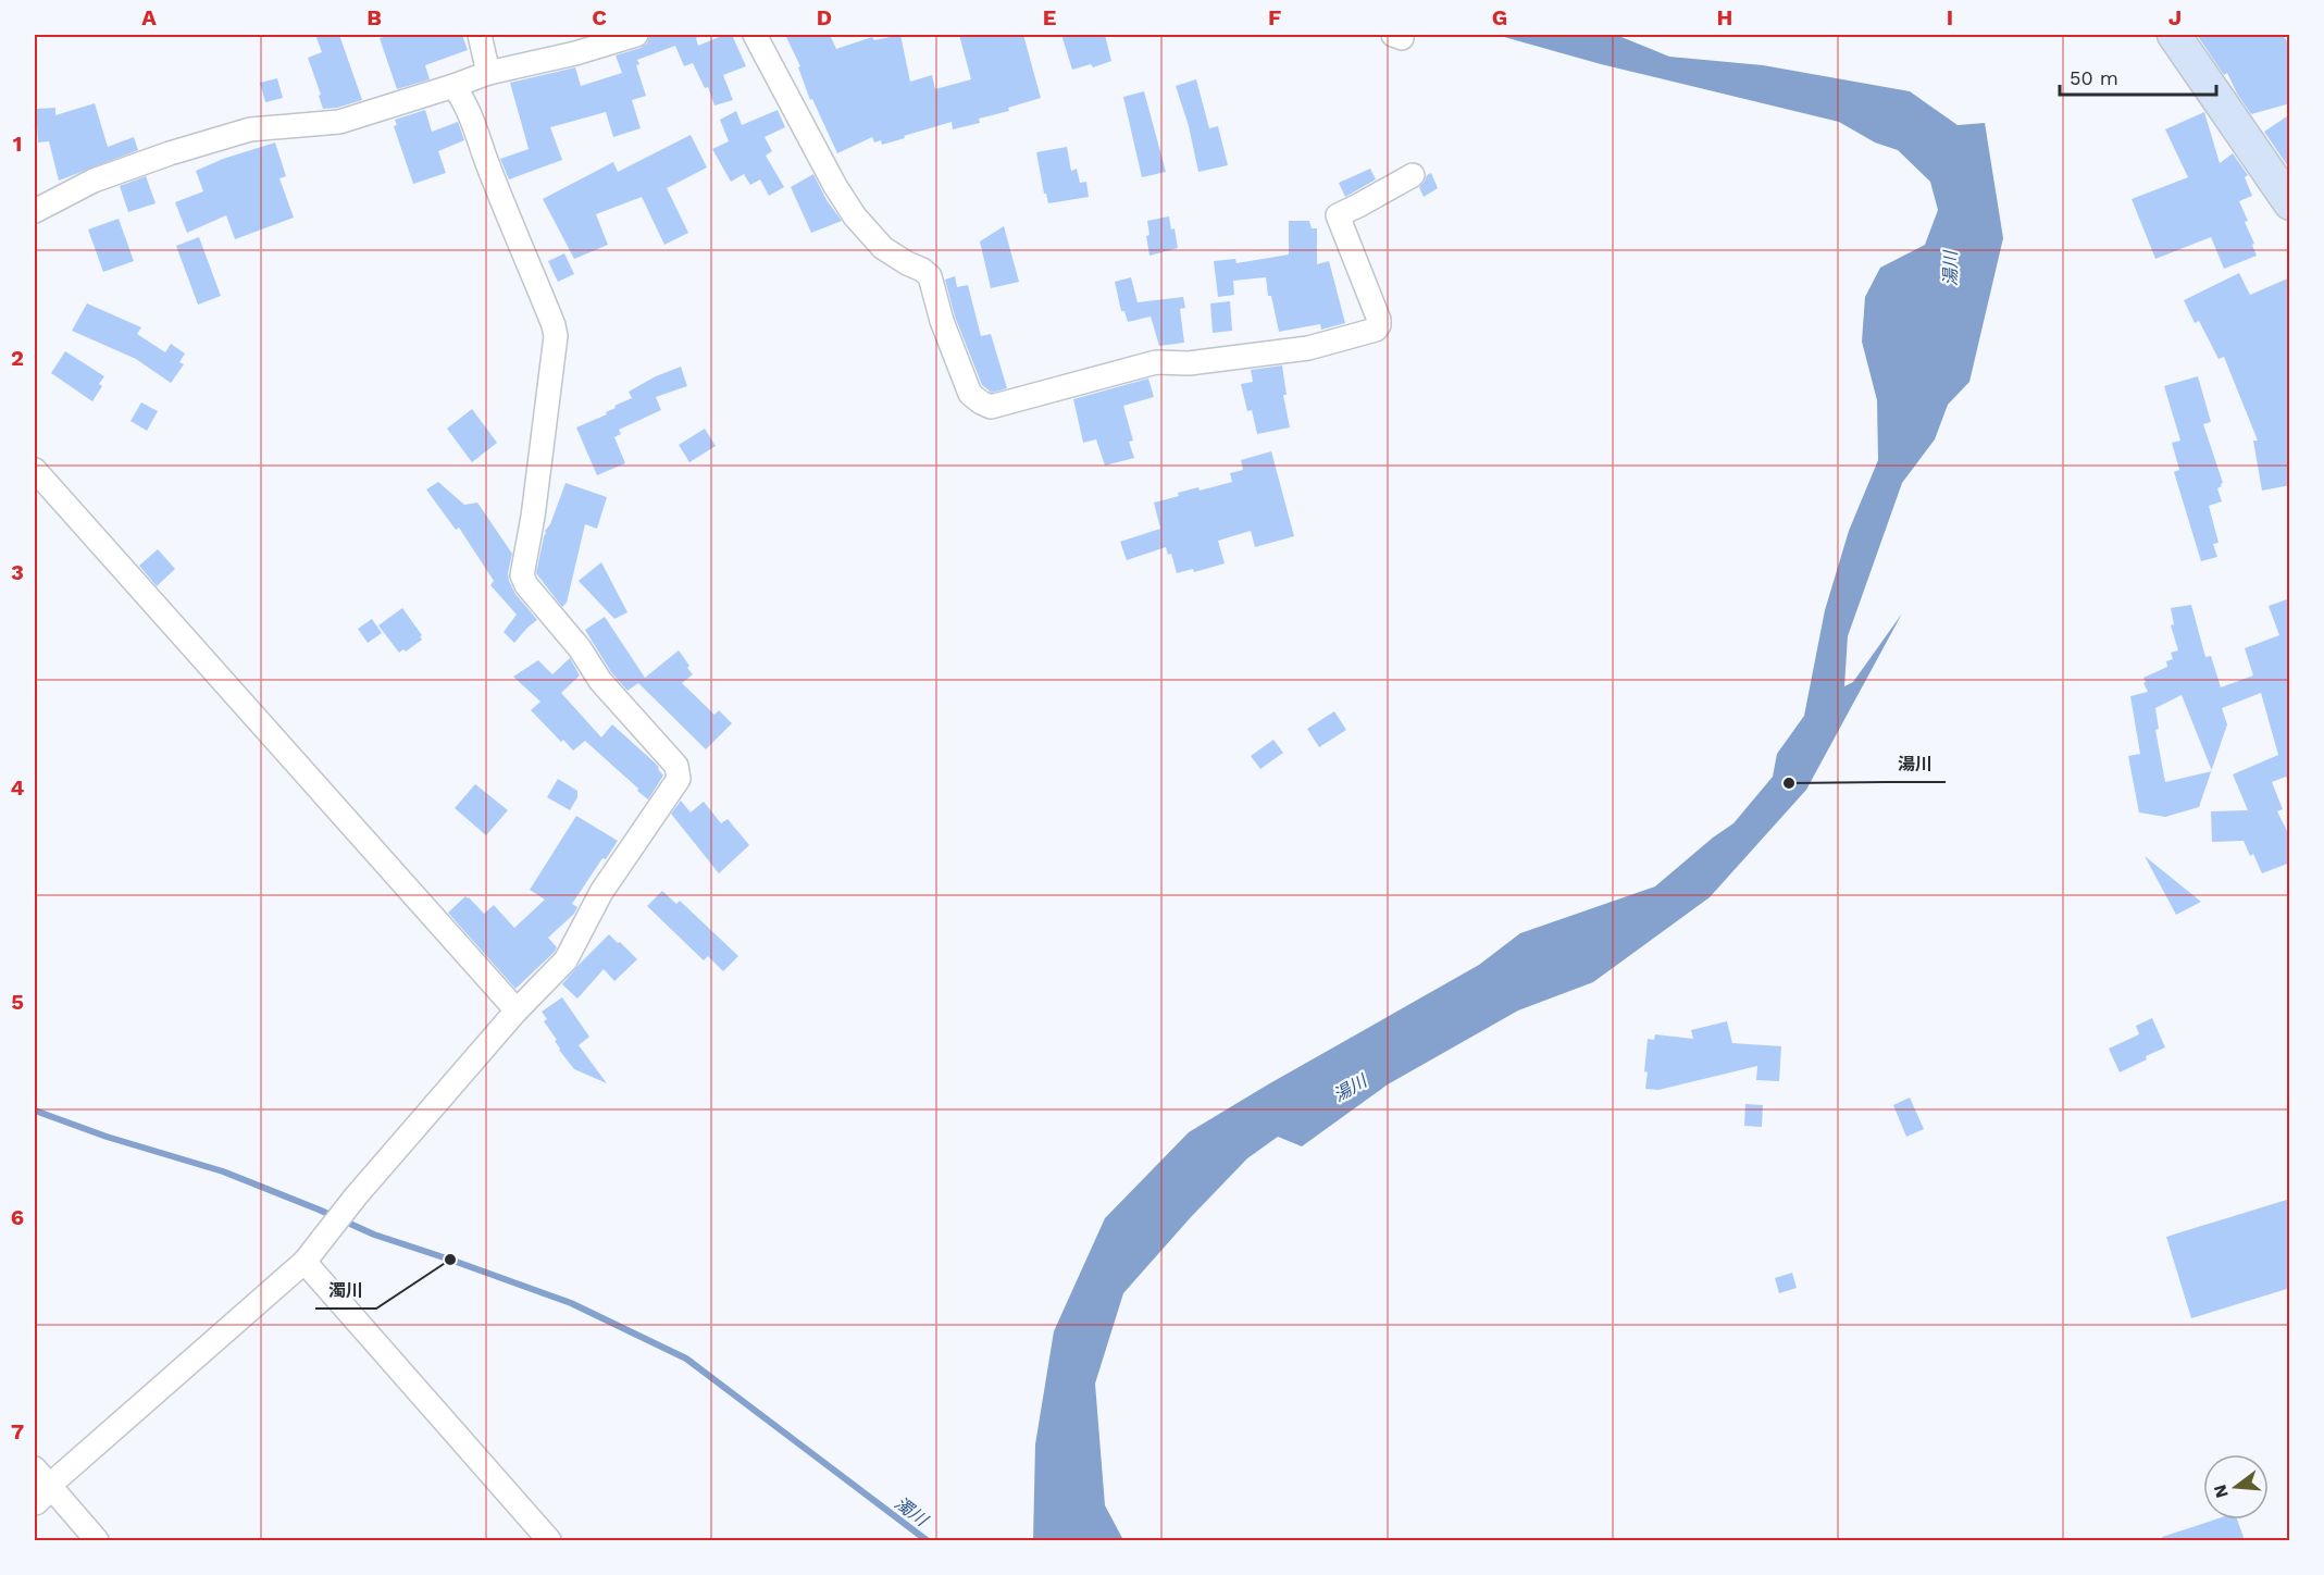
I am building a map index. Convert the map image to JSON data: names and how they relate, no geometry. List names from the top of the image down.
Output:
{
  "water": ["湯川", "濁川"],
  "places": ["湯川", "濁川"],
  "scale_bar": "50 m",
  "north": "left",
  "grid": {
    "columns": [
      "A",
      "B",
      "C",
      "D",
      "E",
      "F",
      "G",
      "H",
      "I",
      "J"
    ],
    "rows": [
      "1",
      "2",
      "3",
      "4",
      "5",
      "6",
      "7"
    ]
  }
}
